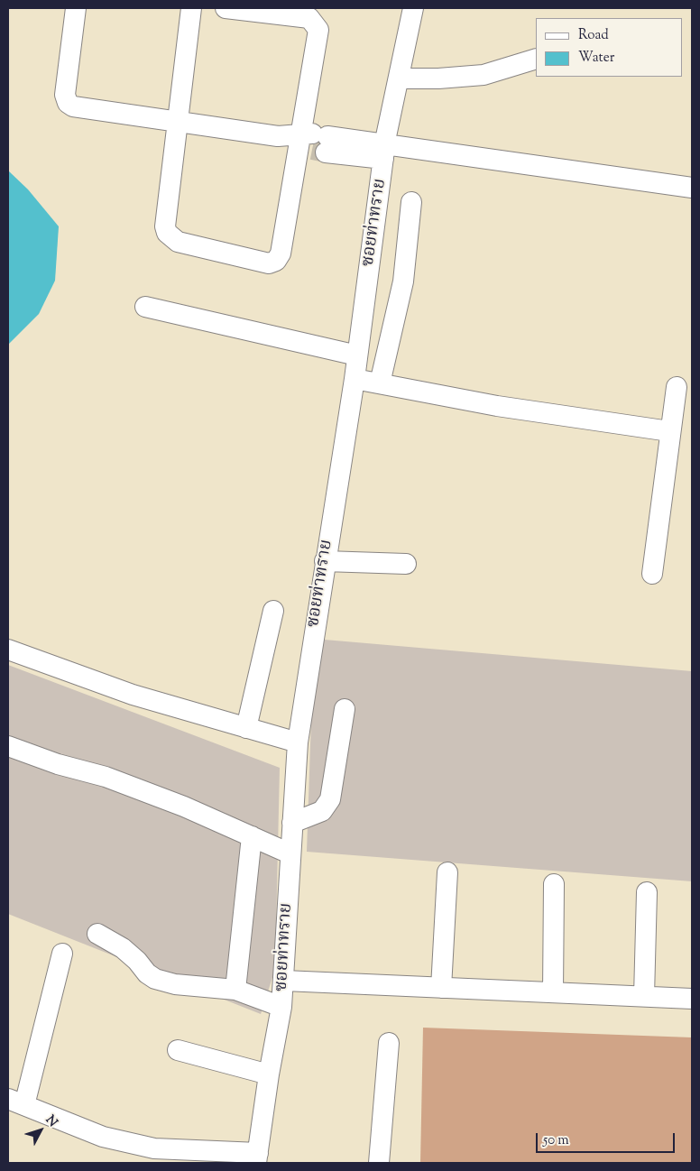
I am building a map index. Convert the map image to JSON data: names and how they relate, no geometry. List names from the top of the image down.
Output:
{
  "streets": {
    "street": ["ซอยท่าทราย"]
  },
  "legend": ["Road", "Water"],
  "scale_bar": "50 m",
  "north": "top right"
}
